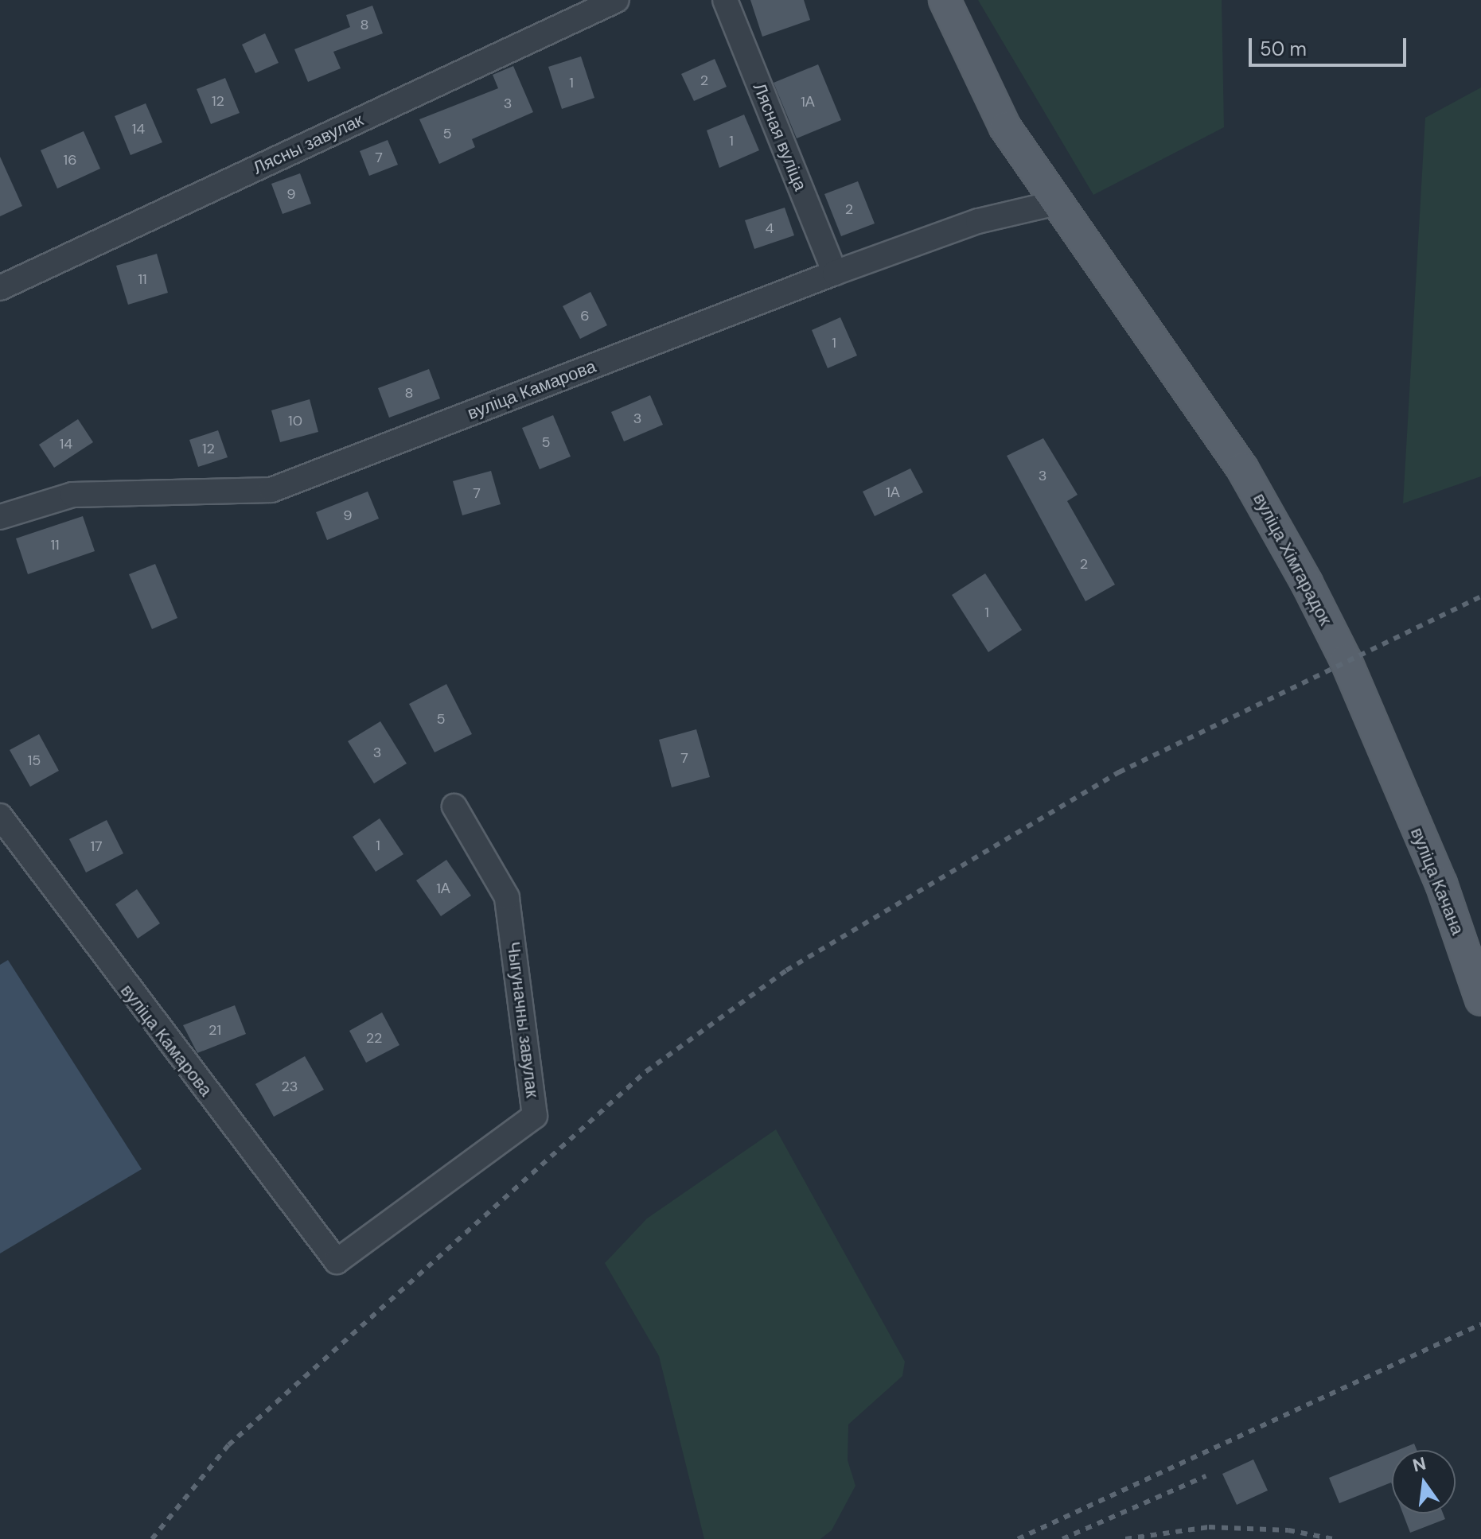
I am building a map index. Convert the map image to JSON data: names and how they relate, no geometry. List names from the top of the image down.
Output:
{
  "streets": {
    "main road": ["вуліца Хімгарадок", "вуліца Качана"],
    "street": [
      "Лясная вуліца",
      "Лясны завулак",
      "вуліца Камарова",
      "Чыгуначны завулак"
    ]
  },
  "crossings": [
    ["Лясная вуліца", "вуліца Камарова"],
    ["вуліца Камарова", "вуліца Хімгарадок"],
    ["вуліца Камарова", "Чыгуначны завулак"],
    ["вуліца Хімгарадок", "вуліца Качана"]
  ],
  "house_numbers": [
    "8",
    "2",
    "1",
    "12",
    "1А",
    "3",
    "14",
    "5",
    "1",
    "7",
    "16",
    "9",
    "2",
    "4",
    "11",
    "6",
    "1",
    "8",
    "3",
    "10",
    "5",
    "14",
    "12",
    "3",
    "1А",
    "7",
    "9",
    "11",
    "2",
    "1",
    "5",
    "3",
    "7",
    "15",
    "1",
    "17",
    "1А",
    "21",
    "22",
    "23"
  ],
  "scale_bar": "50 m",
  "north": "top"
}
